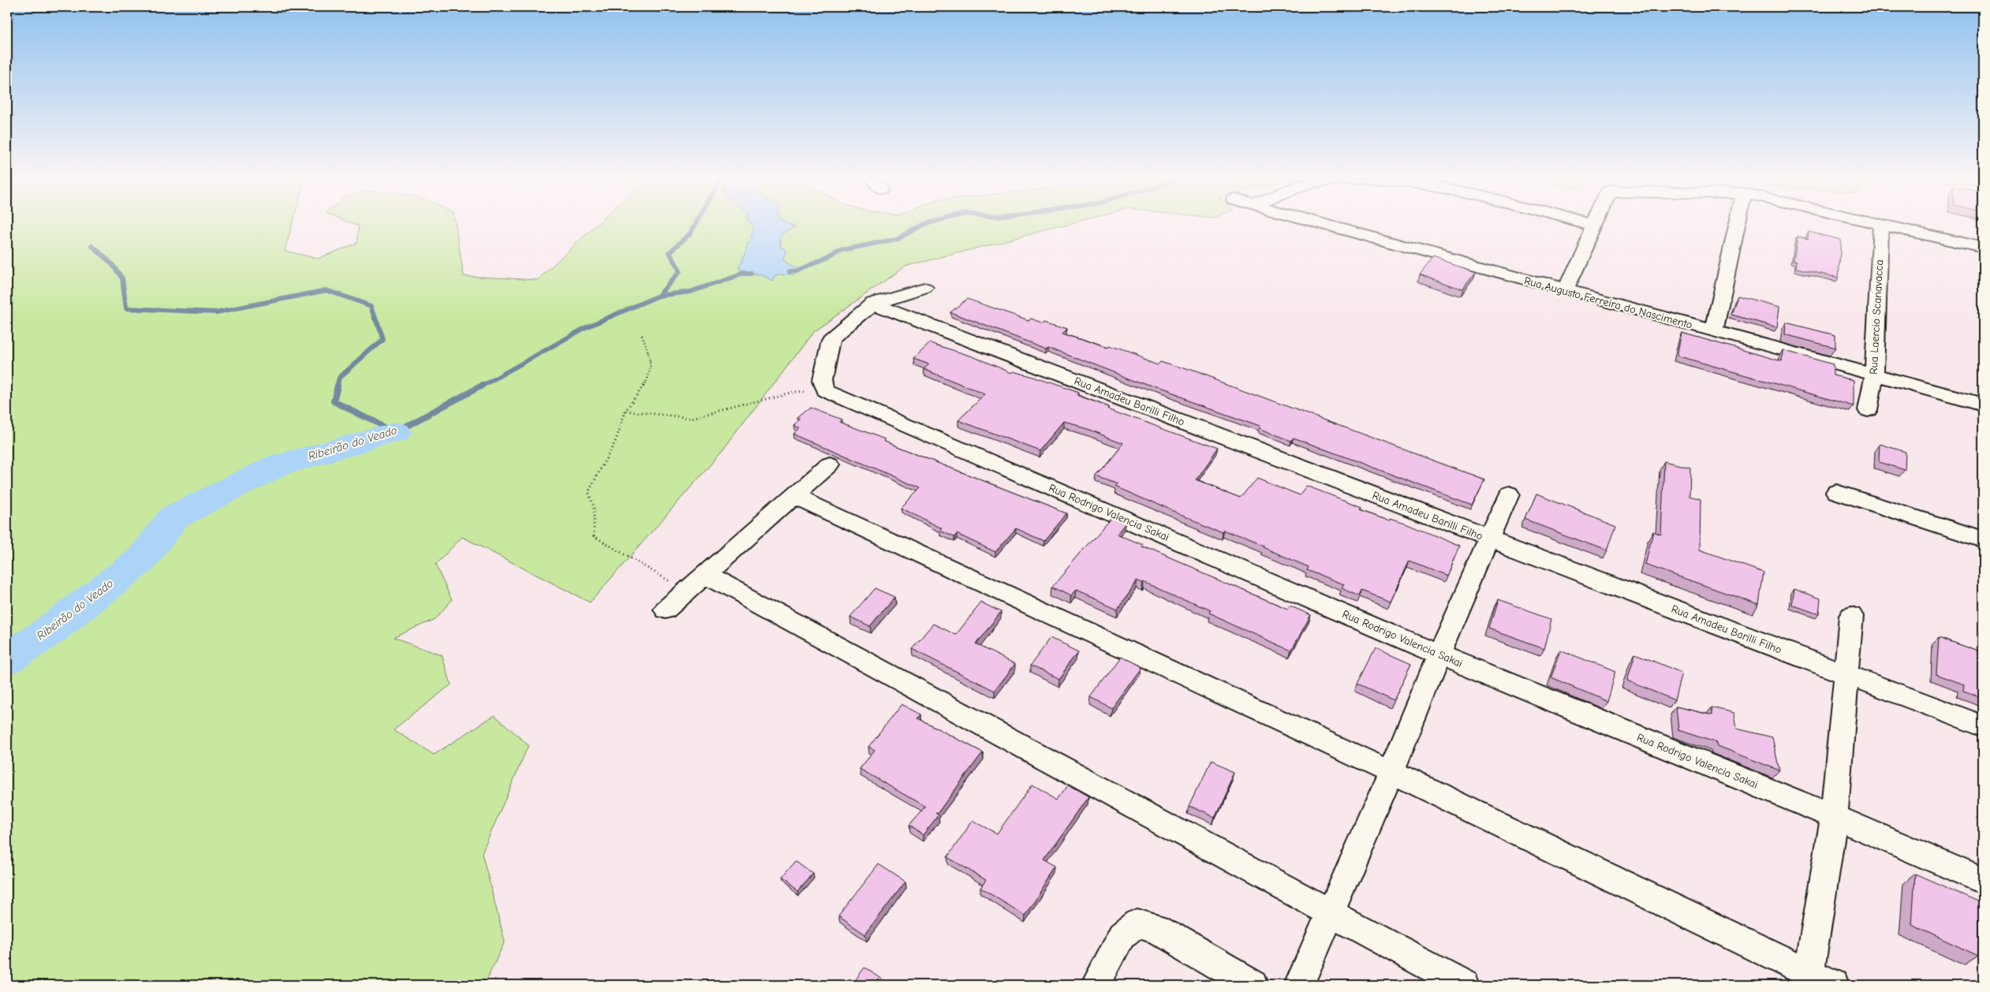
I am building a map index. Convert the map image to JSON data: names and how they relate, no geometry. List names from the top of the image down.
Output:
{
  "streets": {
    "street": [
      "Rua Augusto Ferreira do Nascimento",
      "Rua Laercio Scanavacca",
      "Rua Amadeu Barilli Filho",
      "Rua Rodrigo Valencia Sakai"
    ]
  },
  "crossings": [
    ["Rua Augusto Ferreira do Nascimento", "Rua Laercio Scanavacca"]
  ],
  "water": ["Ribeirão do Veado"]
}
